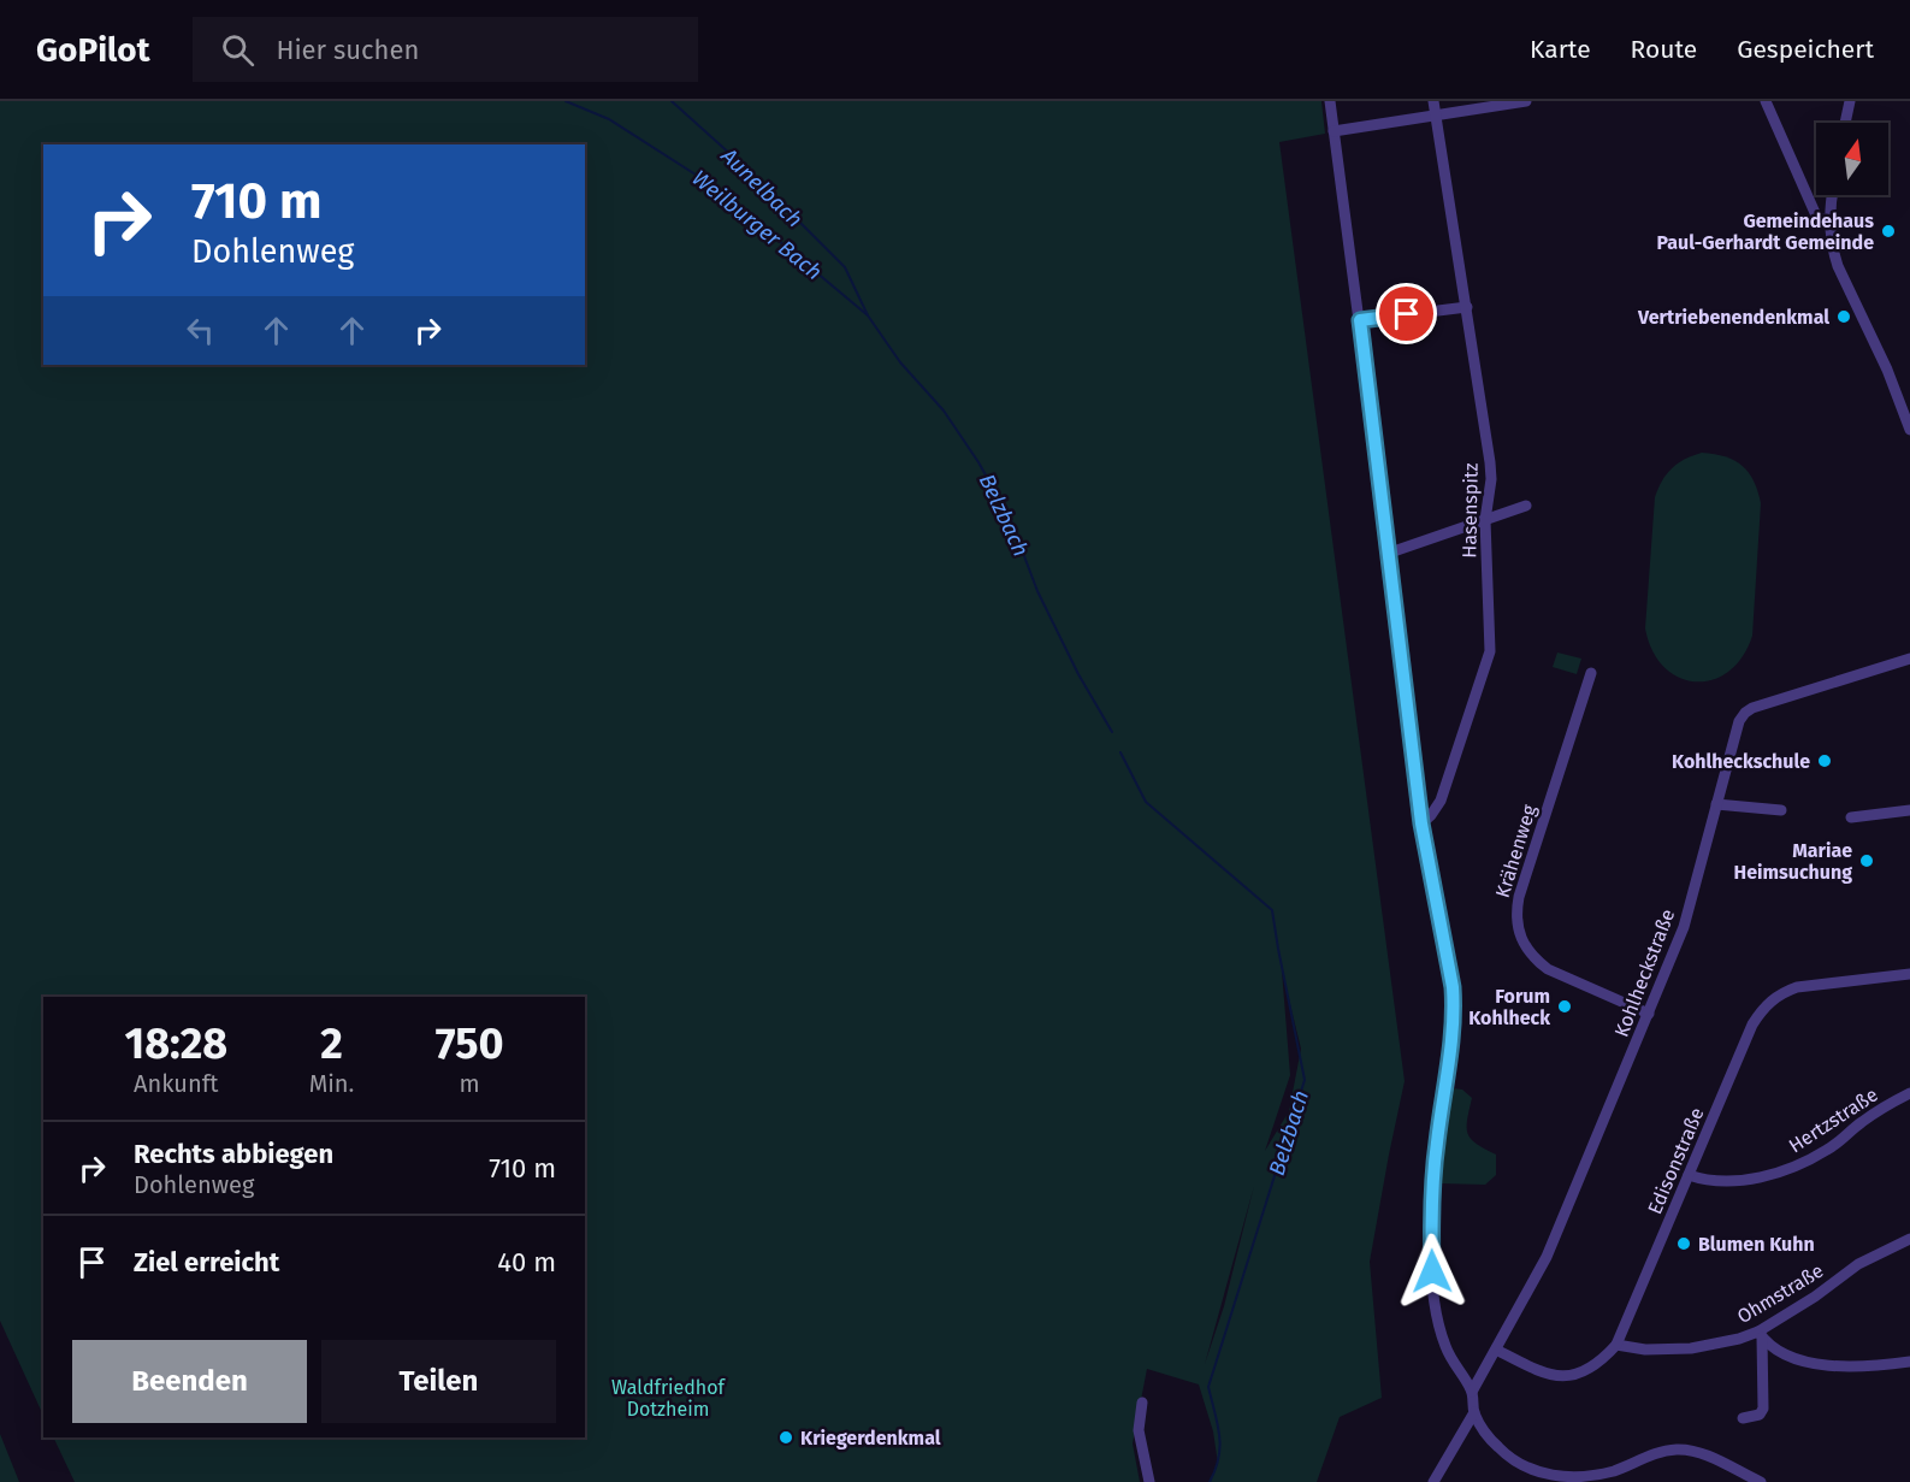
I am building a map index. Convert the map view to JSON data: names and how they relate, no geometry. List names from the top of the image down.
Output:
{
  "streets": {
    "street": [
      "Hasenspitz",
      "Krähenweg",
      "Kohlheckstraße",
      "Hertzstraße",
      "Edisonstraße",
      "Ohmstraße"
    ]
  },
  "crossings": [
    ["Krähenweg", "Kohlheckstraße"],
    ["Kohlheckstraße", "Edisonstraße"],
    ["Hertzstraße", "Edisonstraße"],
    ["Edisonstraße", "Ohmstraße"]
  ],
  "water": ["Aunelbach", "Weilburger Bach", "Belzbach"],
  "parks": ["Waldfriedhof Dotzheim"],
  "places": [
    "Gemeindehaus Paul-Gerhardt Gemeinde",
    "Vertriebenendenkmal",
    "Kohlheckschule",
    "Mariae Heimsuchung",
    "Forum Kohlheck",
    "Blumen Kuhn",
    "Kriegerdenkmal"
  ],
  "north": "top",
  "page": {
    "header": "GoPilot",
    "search": "Hier suchen",
    "nav": ["Karte", "Route", "Gespeichert"],
    "turn": ["710 m", "Dohlenweg"],
    "eta": [
      "18:28",
      "Ankunft",
      "2",
      "Min.",
      "750",
      "m"
    ],
    "list": [
      {
        "name": "Rechts abbiegen",
        "note": "Dohlenweg",
        "value": "710 m"
      },
      {
        "name": "Ziel erreicht",
        "value": "40 m"
      }
    ],
    "buttons": ["Beenden", "Teilen"]
  }
}
